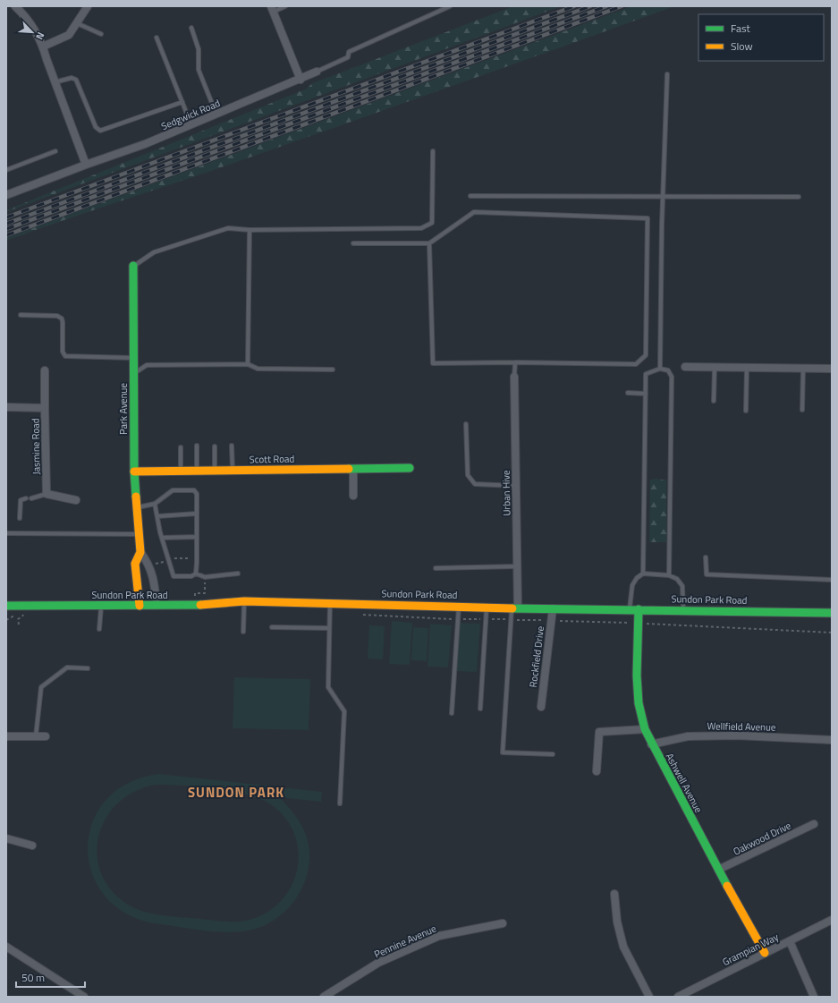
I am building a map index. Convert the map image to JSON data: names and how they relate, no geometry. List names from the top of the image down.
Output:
{
  "streets": {
    "street": [
      "Sedgwick Road",
      "Park Avenue",
      "Jasmine Road",
      "Scott Road",
      "Urban Hive",
      "Sundon Park Road",
      "Rockfield Drive",
      "Wellfield Avenue",
      "Ashwell Avenue",
      "Oakwood Drive",
      "Pennine Avenue",
      "Grampian Way"
    ]
  },
  "crossings": [
    ["Park Avenue", "Scott Road"],
    ["Park Avenue", "Sundon Park Road"],
    ["Urban Hive", "Sundon Park Road"],
    ["Sundon Park Road", "Rockfield Drive"],
    ["Sundon Park Road", "Ashwell Avenue"],
    ["Wellfield Avenue", "Ashwell Avenue"],
    ["Ashwell Avenue", "Oakwood Drive"],
    ["Ashwell Avenue", "Grampian Way"]
  ],
  "districts": ["SUNDON PARK"],
  "legend": ["Fast", "Slow"],
  "scale_bar": "50 m",
  "north": "bottom right"
}
